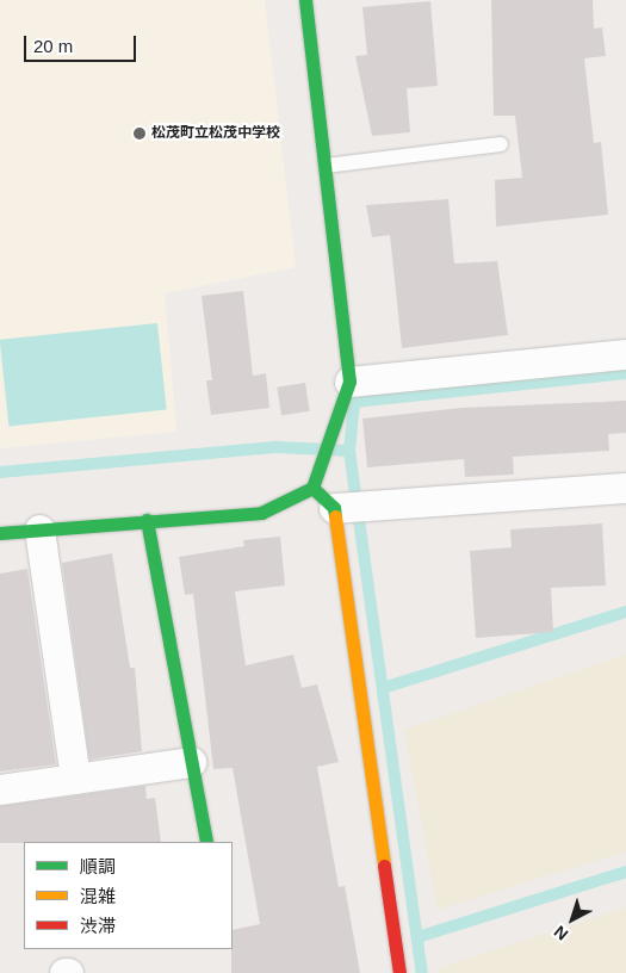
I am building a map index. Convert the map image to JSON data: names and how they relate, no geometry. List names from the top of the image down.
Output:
{
  "places": ["松茂町立松茂中学校"],
  "legend": ["順調", "混雑", "渋滞"],
  "scale_bar": "20 m",
  "north": "bottom left"
}
